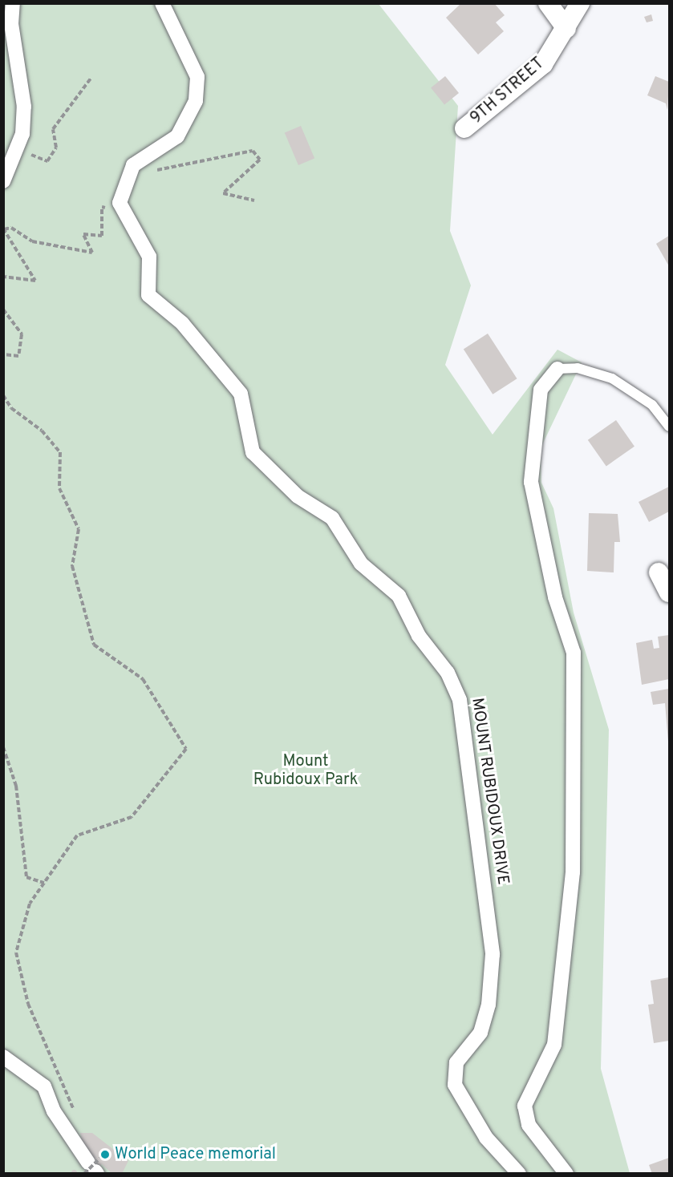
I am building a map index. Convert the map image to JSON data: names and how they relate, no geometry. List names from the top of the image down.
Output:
{
  "streets": {
    "street": ["9TH STREET", "MOUNT RUBIDOUX DRIVE"]
  },
  "parks": ["Mount Rubidoux Park"],
  "places": ["World Peace memorial"]
}
